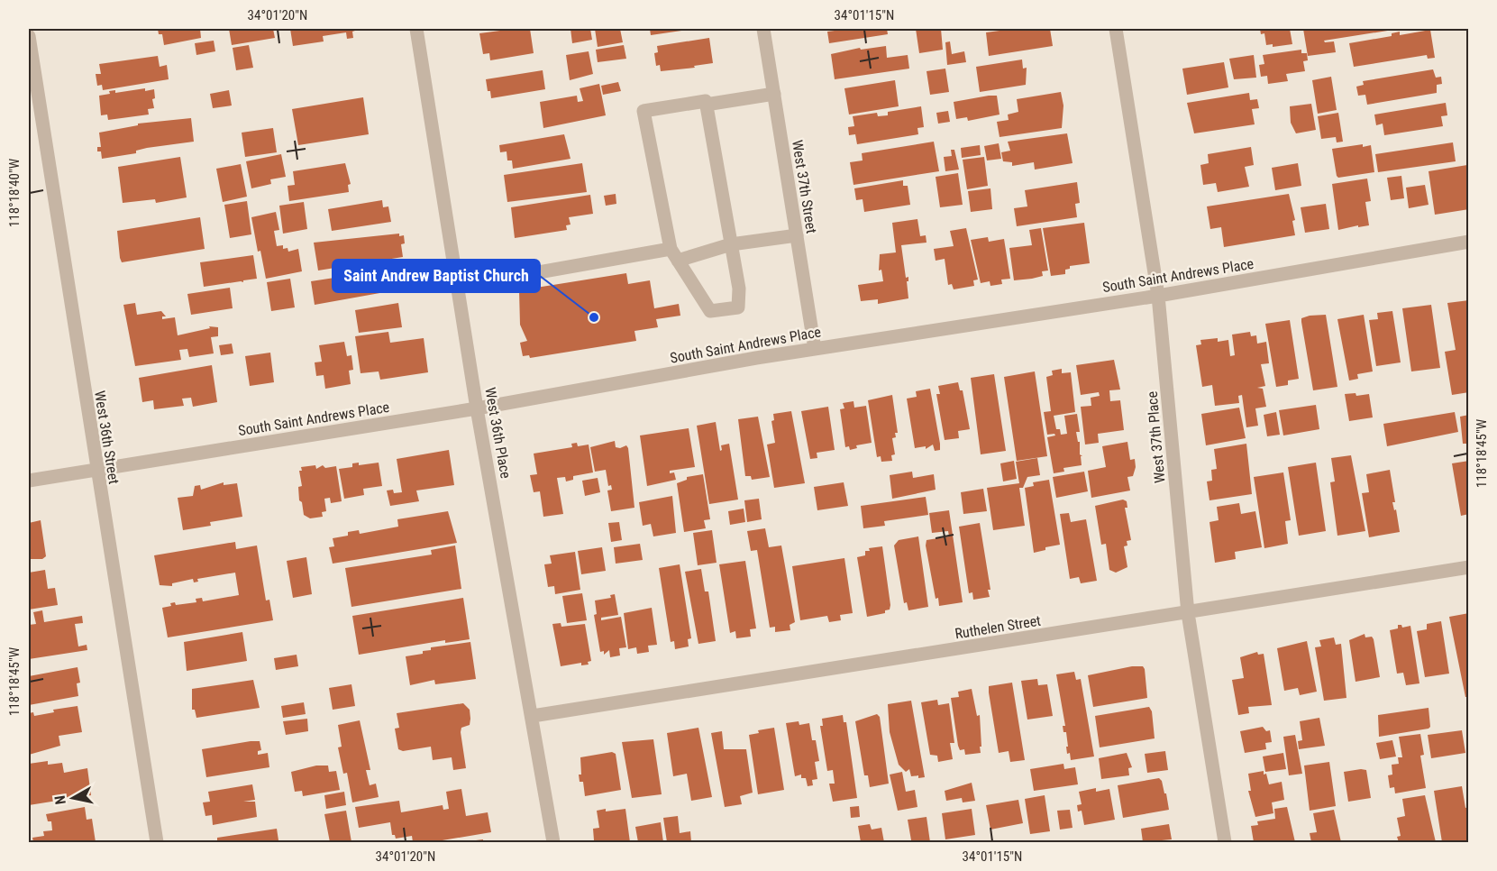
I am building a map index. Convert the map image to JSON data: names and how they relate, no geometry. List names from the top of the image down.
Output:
{
  "streets": {
    "street": [
      "West 37th Street",
      "South Saint Andrews Place",
      "West 36th Place",
      "West 36th Street",
      "West 37th Place",
      "Ruthelen Street"
    ]
  },
  "crossings": [
    ["West 37th Street", "South Saint Andrews Place"],
    ["South Saint Andrews Place", "West 36th Place"],
    ["South Saint Andrews Place", "West 36th Street"],
    ["South Saint Andrews Place", "West 37th Place"],
    ["West 36th Place", "Ruthelen Street"],
    ["West 37th Place", "Ruthelen Street"]
  ],
  "places": ["Saint Andrew Baptist Church"],
  "north": "left",
  "coordinates": [
    "34°01'20\"N",
    "34°01'15\"N",
    "118°18'40\"W",
    "118°18'45\"W"
  ]
}
